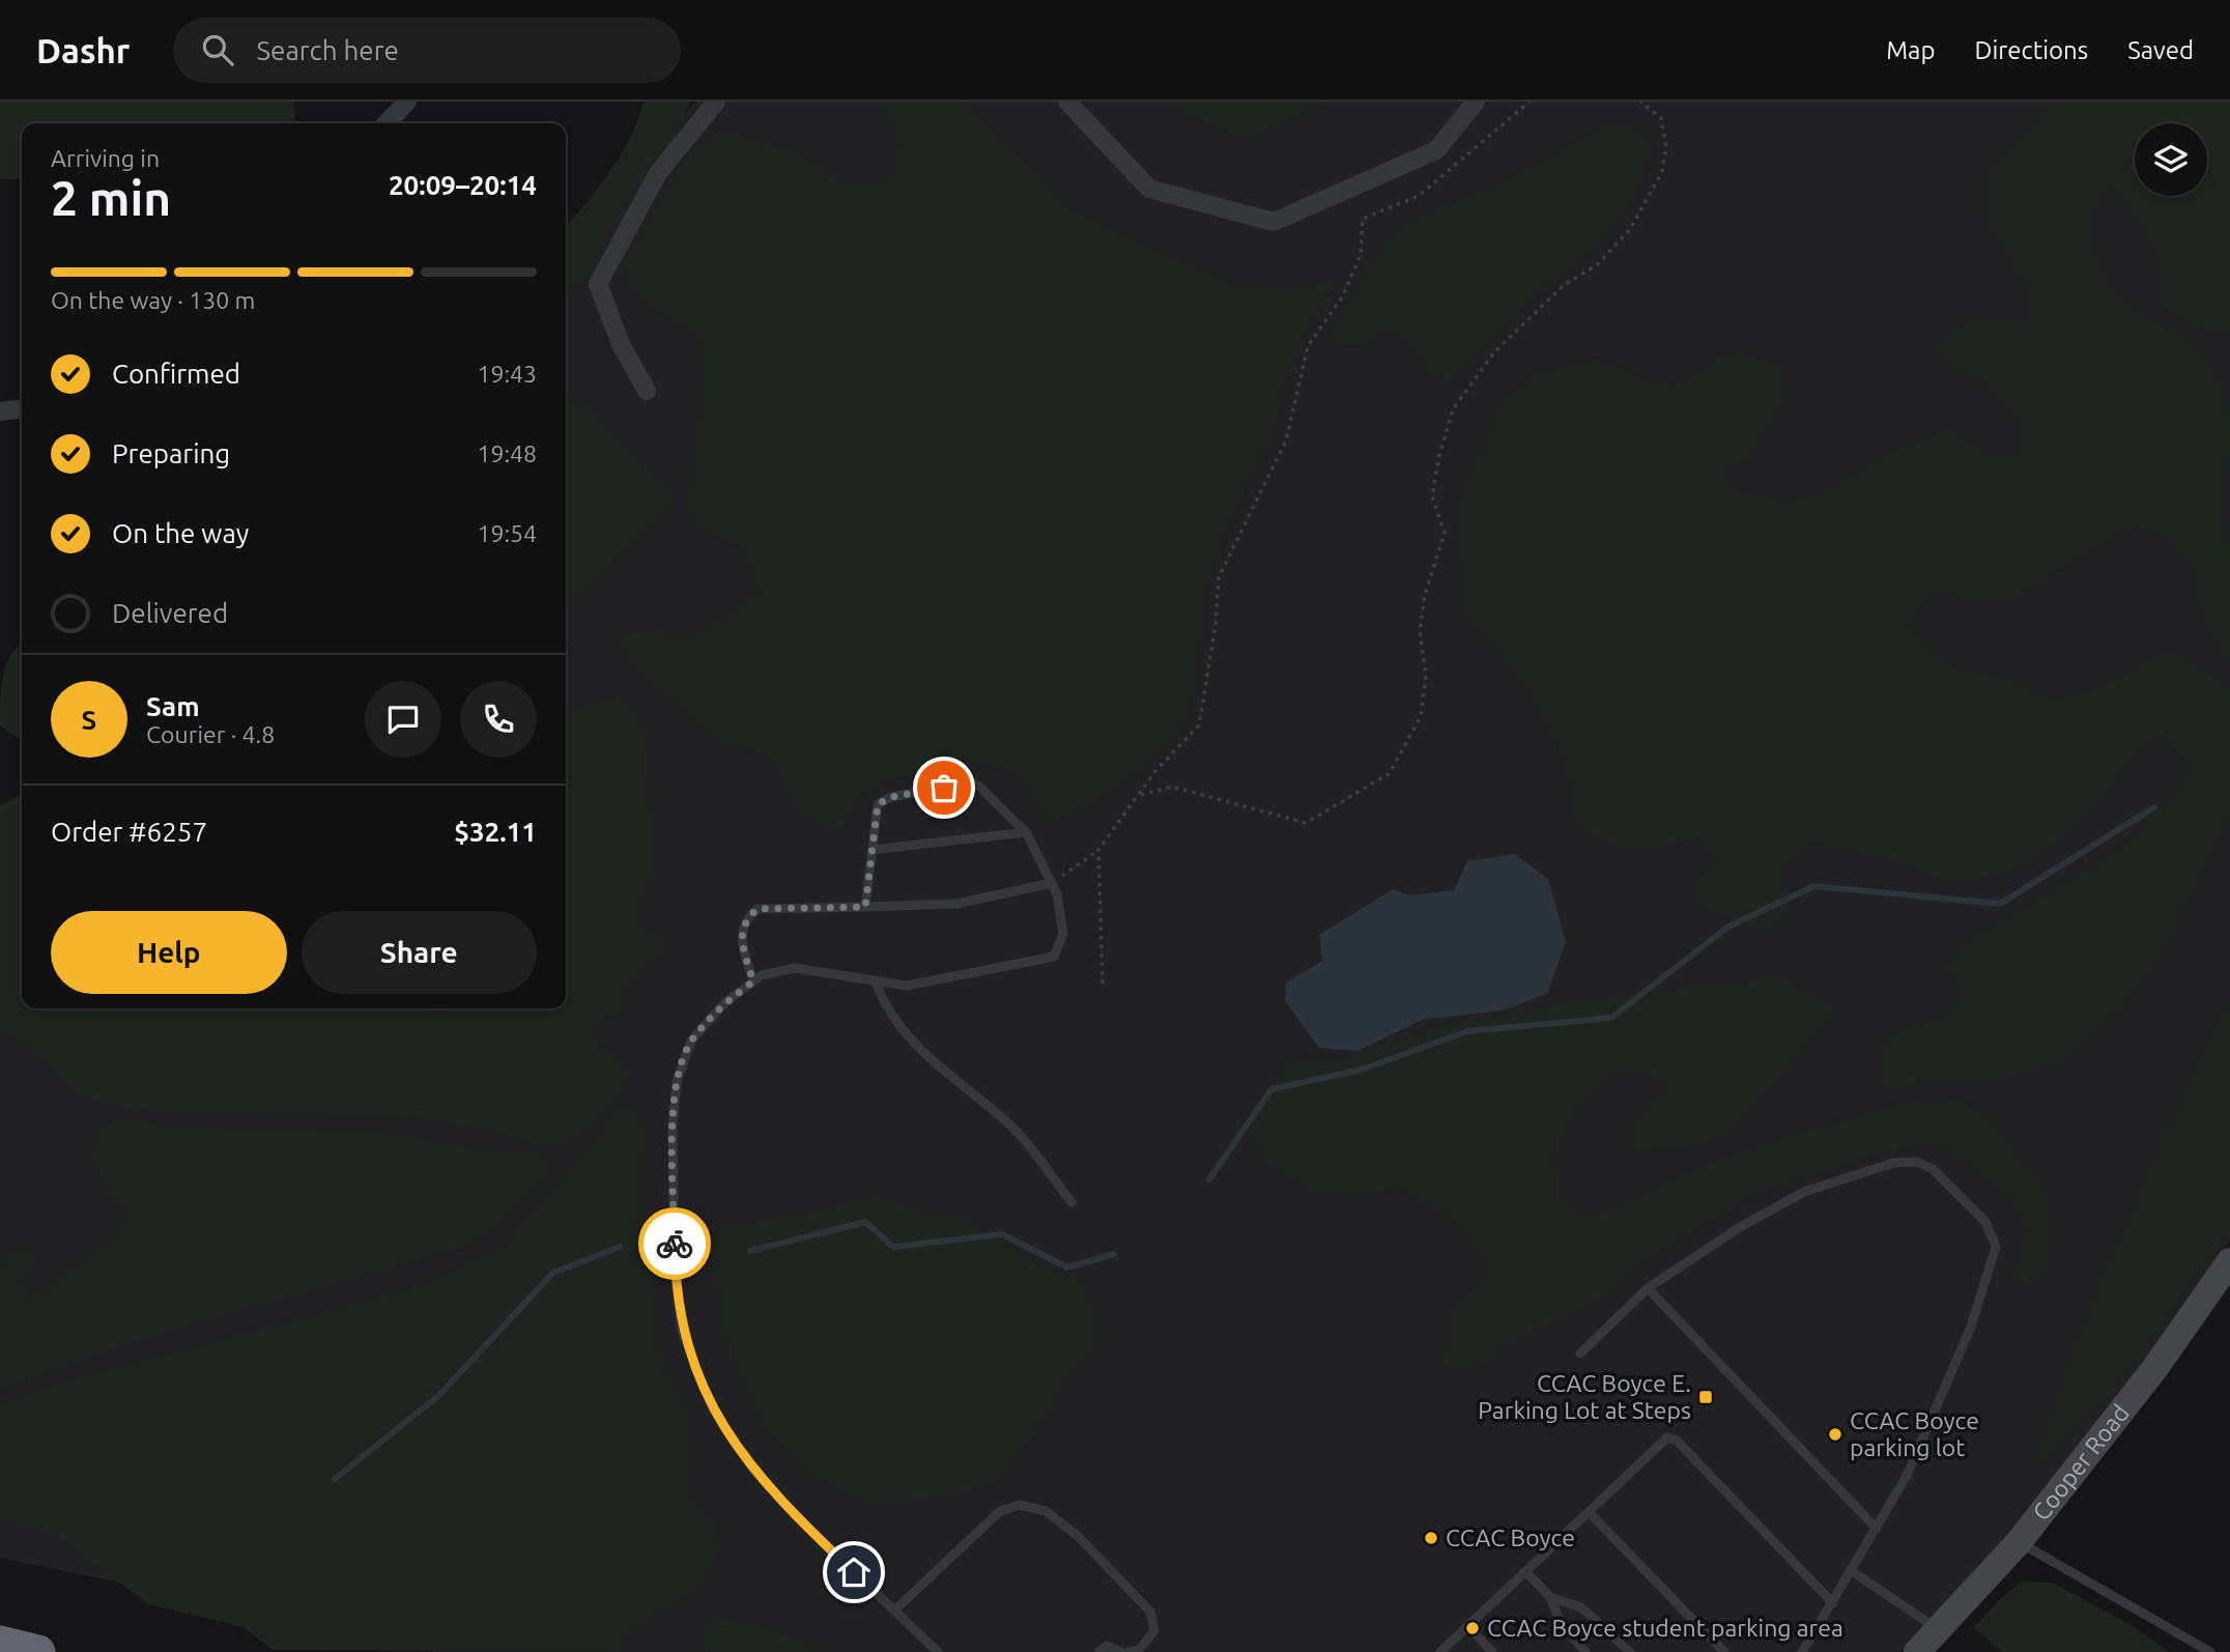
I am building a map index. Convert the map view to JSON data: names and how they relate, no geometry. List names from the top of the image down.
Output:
{
  "streets": {
    "street": ["Cooper Road"]
  },
  "places": {
    "transit": ["CCAC Boyce E. Parking Lot at Steps"],
    "other": ["CCAC Boyce parking lot", "CCAC Boyce", "CCAC Boyce student parking area"]
  },
  "page": {
    "header": "Dashr",
    "search": "Search here",
    "nav": ["Map", "Directions", "Saved"],
    "heading": ["2 min", "Arriving in", "20:09–20:14"],
    "panel": [
      "Sam",
      "Courier · 4.8",
      "Order #6257",
      "$32.11"
    ],
    "bar": "On the way · 130 m",
    "list": [
      ["Confirmed", "19:43"],
      ["Preparing", "19:48"],
      ["On the way", "19:54"],
      "Delivered"
    ],
    "round": "S",
    "buttons": ["Help", "Share"]
  }
}
